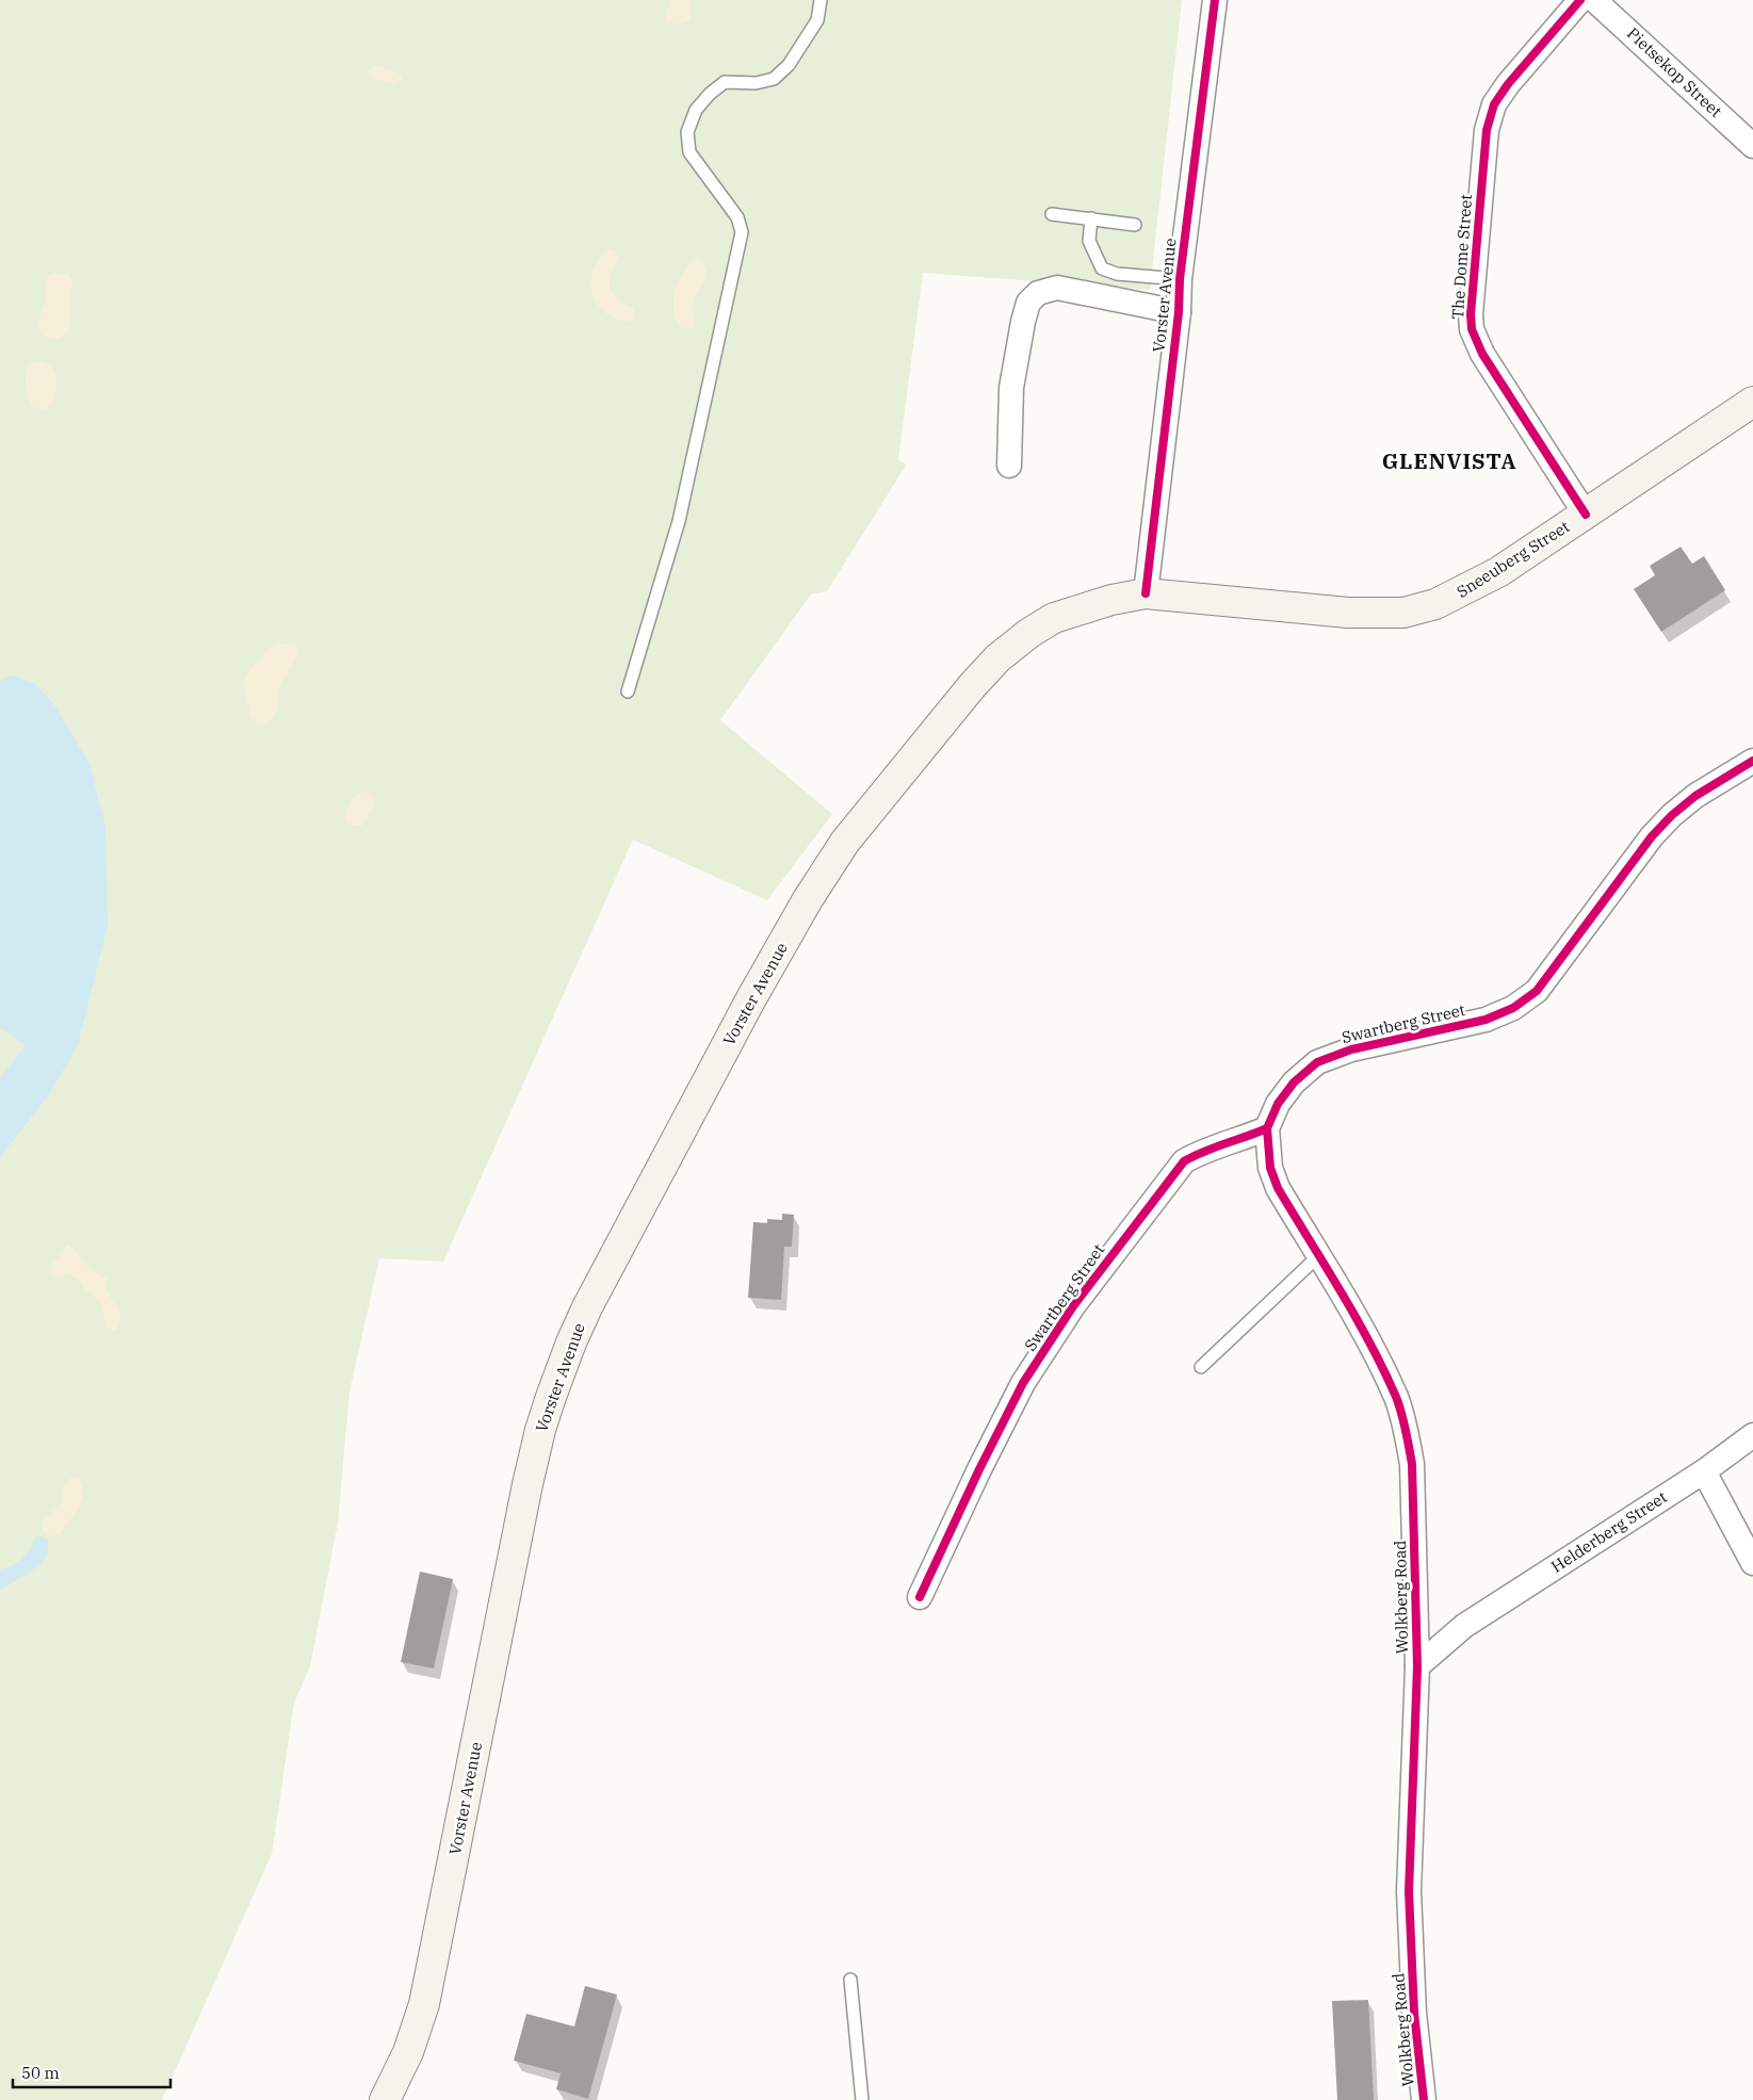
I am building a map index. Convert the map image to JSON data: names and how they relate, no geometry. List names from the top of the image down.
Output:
{
  "streets": {
    "main road": ["Vorster Avenue", "Sneeuberg Street"],
    "street": [
      "Pietsekop Street",
      "The Dome Street",
      "Swartberg Street",
      "Helderberg Street",
      "Wolkberg Road"
    ]
  },
  "crossings": [
    ["The Dome Street", "Sneeuberg Street"],
    ["Vorster Avenue", "Sneeuberg Street"],
    ["Swartberg Street", "Wolkberg Road"],
    ["Helderberg Street", "Wolkberg Road"]
  ],
  "districts": ["GLENVISTA"],
  "scale_bar": "50 m"
}
